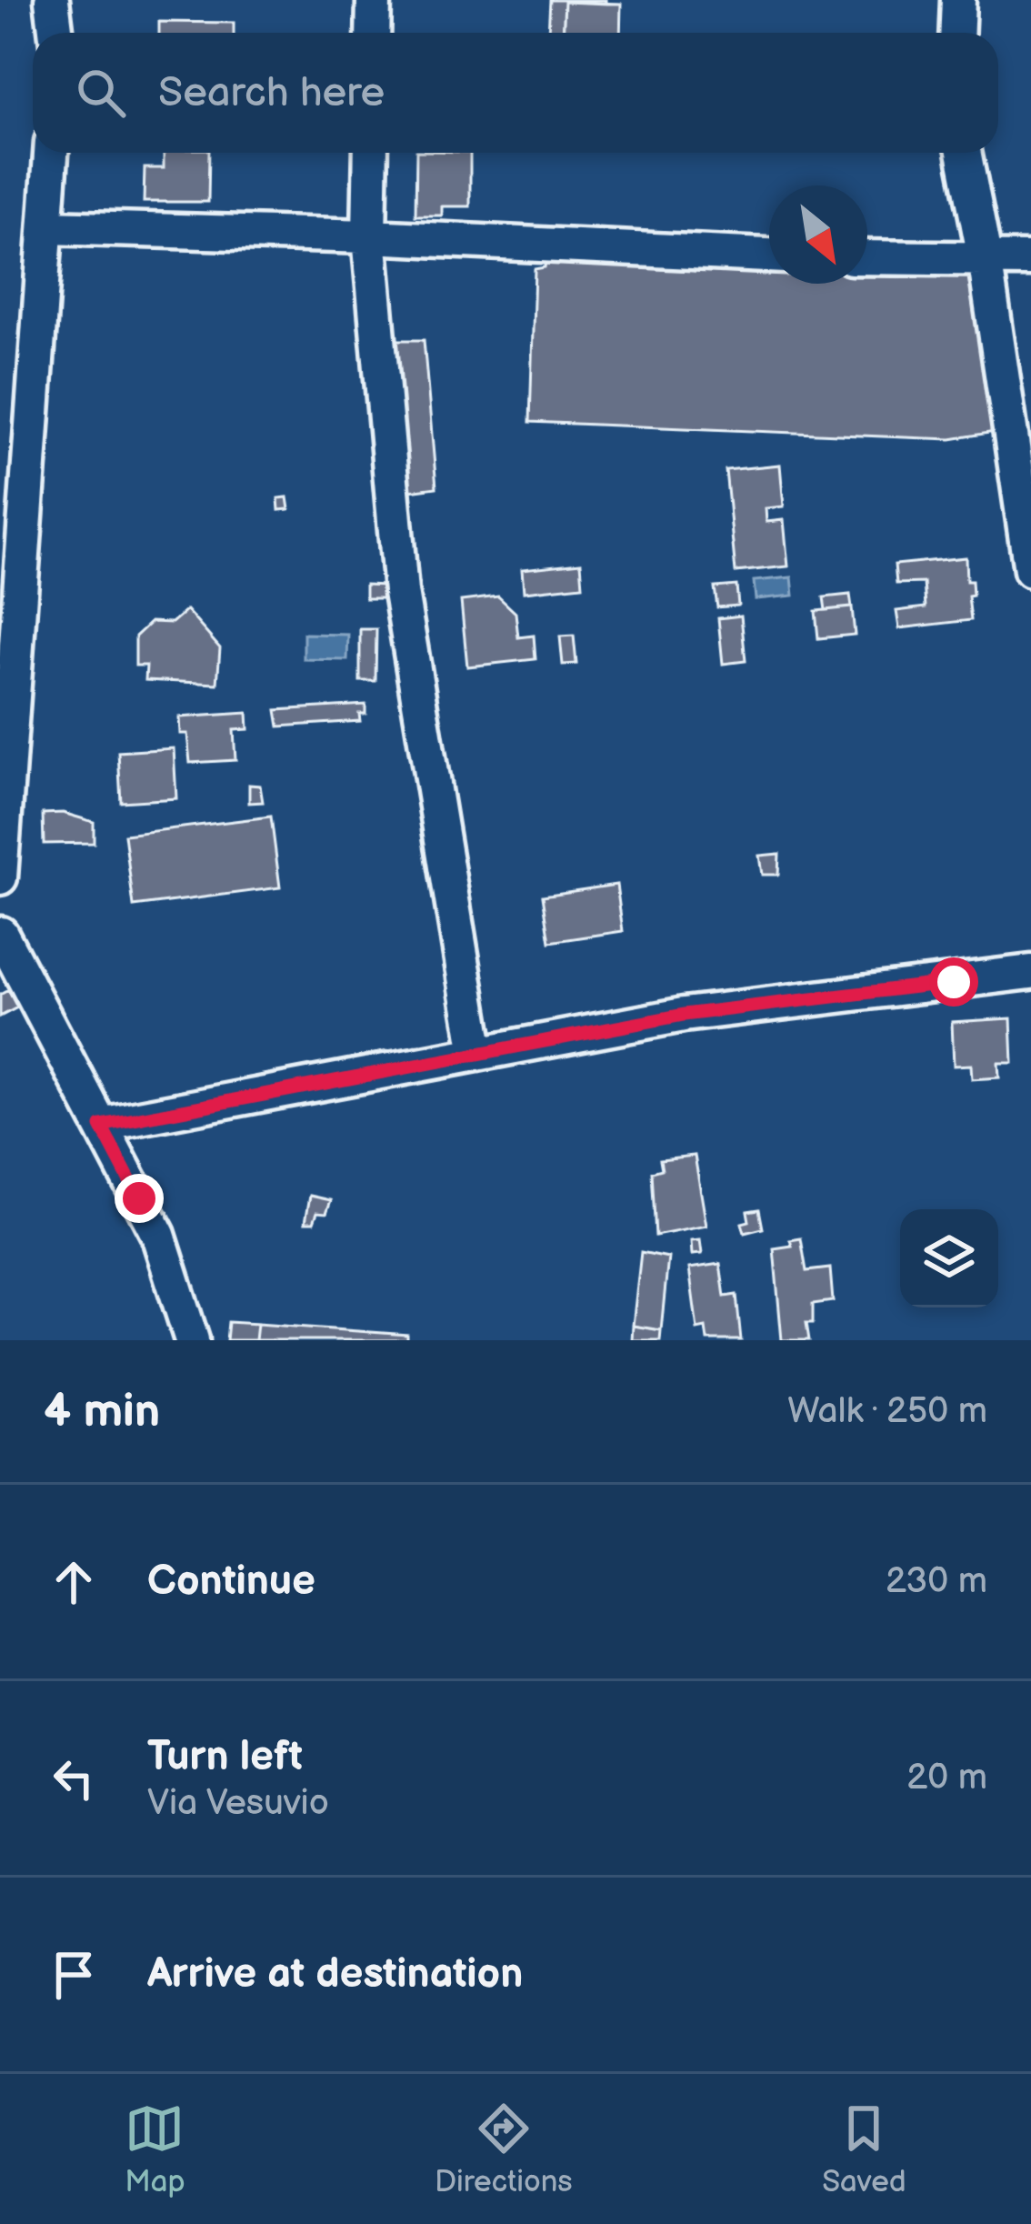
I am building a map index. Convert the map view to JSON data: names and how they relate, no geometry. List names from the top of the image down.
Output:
{
  "north": "bottom right",
  "page": {
    "search": "Search here",
    "heading": ["4 min", "Walk · 250 m"],
    "list": [
      ["Continue", "230 m"],
      ["Turn left", "Via Vesuvio", "20 m"],
      "Arrive at destination"
    ],
    "nav": ["Map", "Directions", "Saved"]
  }
}
